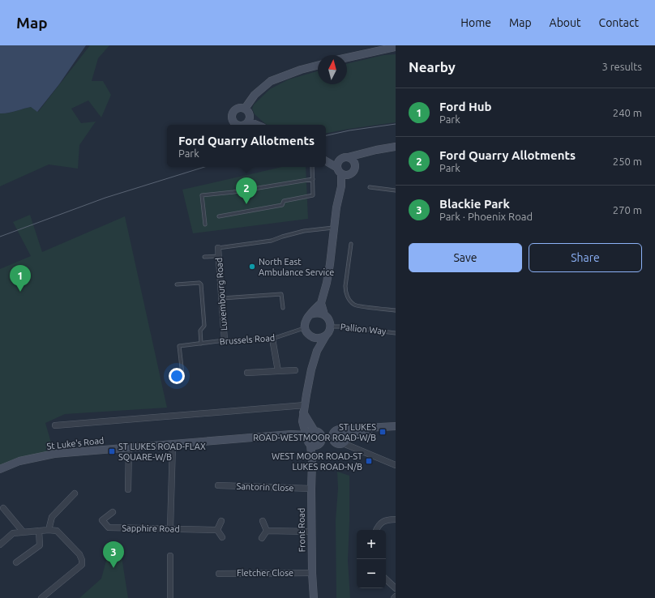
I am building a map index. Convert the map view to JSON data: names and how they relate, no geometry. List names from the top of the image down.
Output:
{
  "streets": {
    "main road": ["St Luke's Road", "Front Road"],
    "street": [
      "Luxembourg Road",
      "Santorin Close",
      "Sapphire Road",
      "Fletcher Close"
    ],
    "lane": ["Pallion Way", "Brussels Road"]
  },
  "crossings": [
    ["Luxembourg Road", "Brussels Road"],
    ["Pallion Way", "Brussels Road"],
    ["Santorin Close", "Front Road"],
    ["Front Road", "Fletcher Close"]
  ],
  "places": {
    "other": ["North East Ambulance Service"],
    "transit": ["ST LUKES ROAD-WESTMOOR ROAD-W/B", "ST LUKES ROAD-FLAX SQUARE-W/B", "WEST MOOR ROAD-ST LUKES ROAD-N/B"]
  },
  "north": "top",
  "page": {
    "header": "Map",
    "nav": [
      "Home",
      "Map",
      "About",
      "Contact"
    ],
    "heading": ["Nearby", "3 results"],
    "list": [
      {
        "mark": "1",
        "name": "Ford Hub",
        "note": "Park",
        "value": "240 m"
      },
      {
        "mark": "2",
        "name": "Ford Quarry Allotments",
        "note": "Park",
        "value": "250 m"
      },
      {
        "mark": "3",
        "name": "Blackie Park",
        "note": "Park · Phoenix Road",
        "value": "270 m"
      }
    ],
    "popup": ["Ford Quarry Allotments", "Park"],
    "pins": ["2", "1", "3"],
    "buttons": ["Save", "Share"],
    "map_buttons": ["+", "−"]
  }
}
